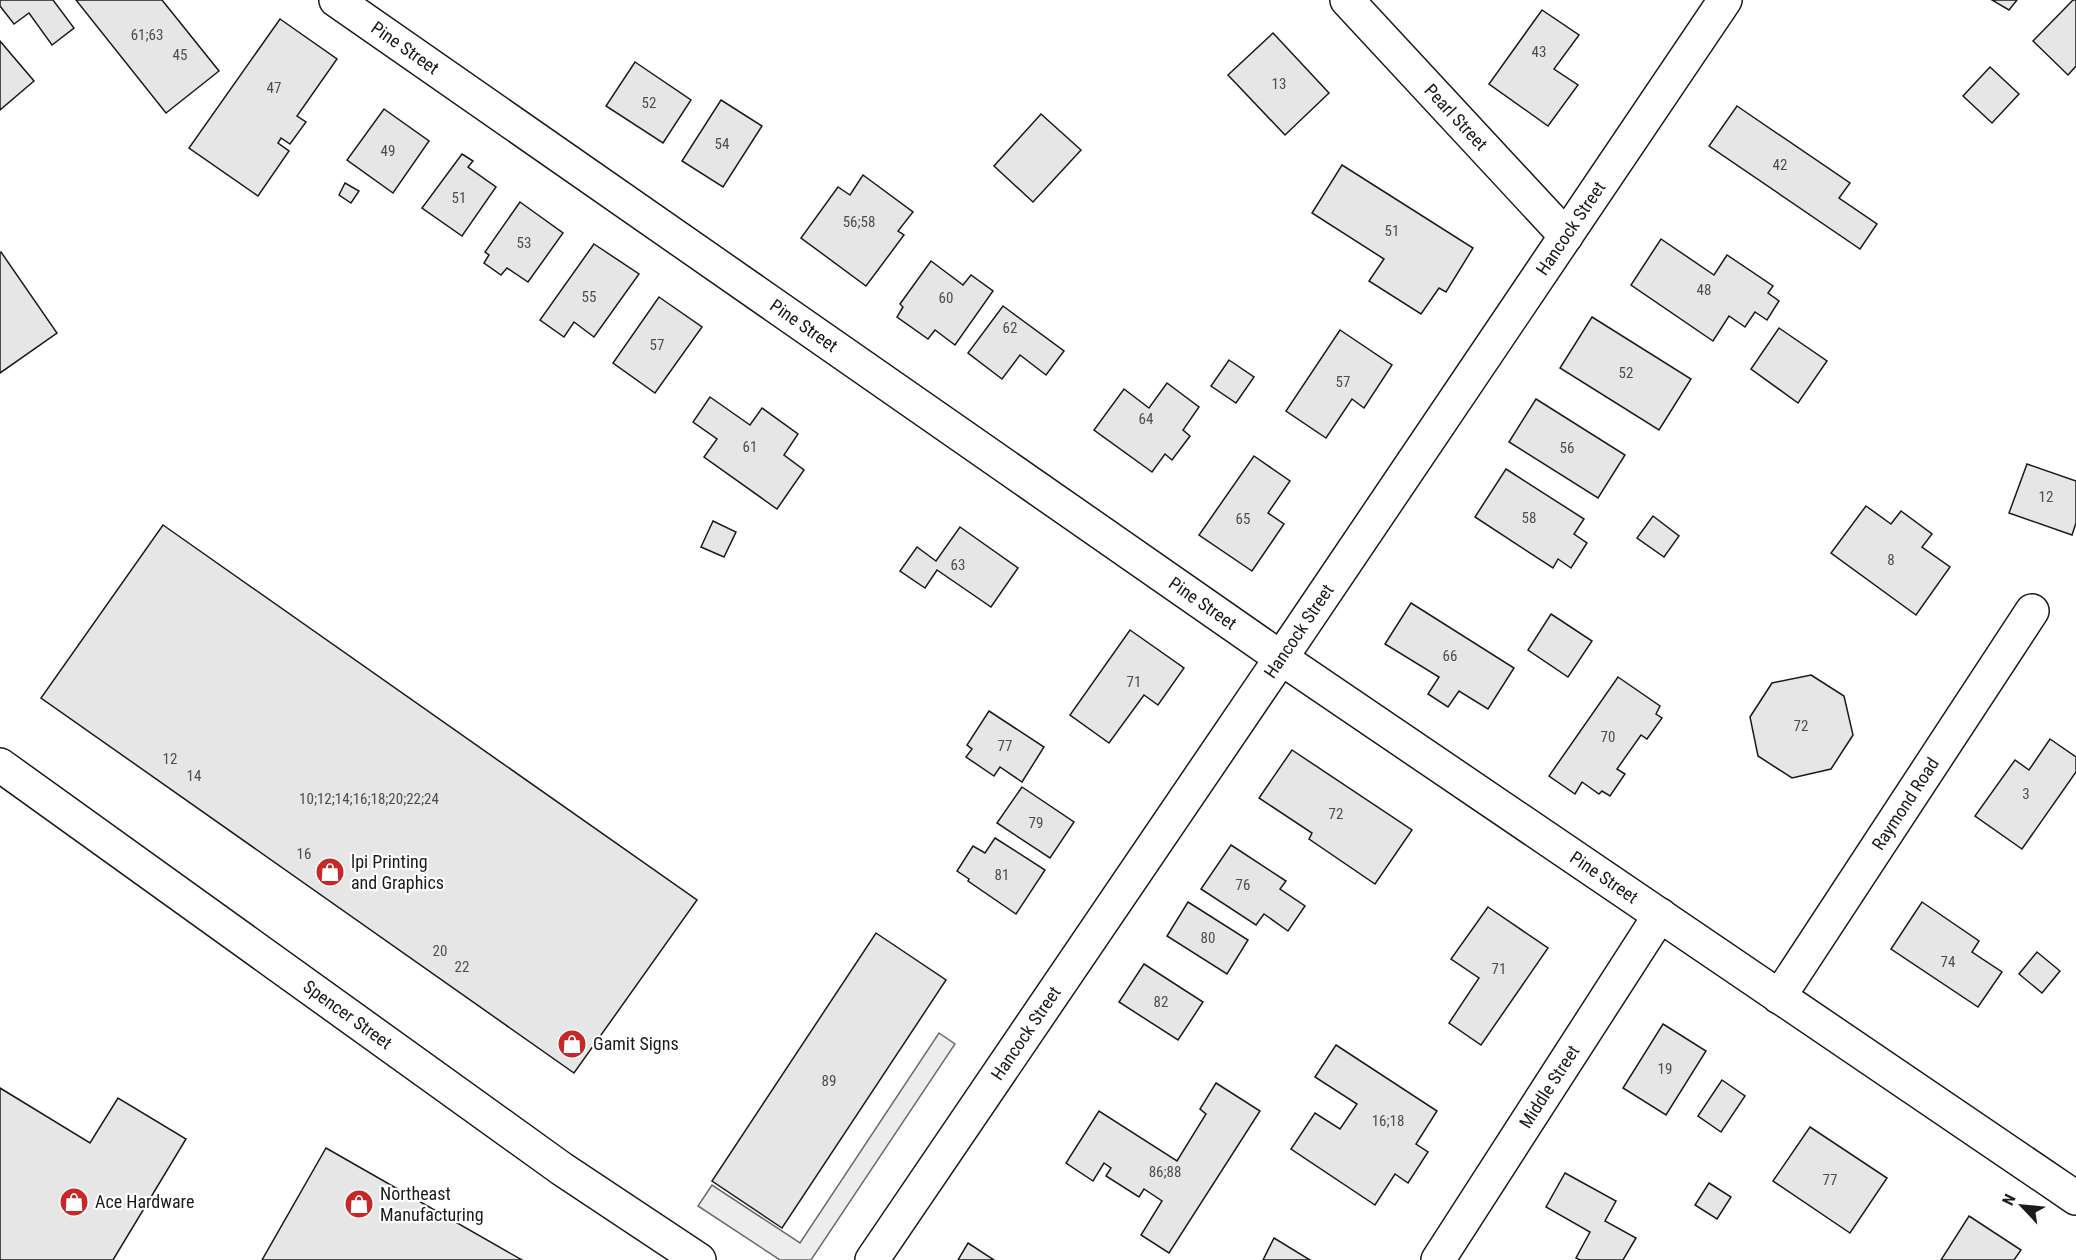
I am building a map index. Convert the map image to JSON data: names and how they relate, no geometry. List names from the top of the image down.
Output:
{
  "streets": {
    "street": [
      "Pine Street",
      "Pearl Street",
      "Hancock Street",
      "Raymond Road",
      "Spencer Street",
      "Middle Street"
    ]
  },
  "crossings": [
    ["Pine Street", "Hancock Street"],
    ["Pine Street", "Raymond Road"],
    ["Pine Street", "Middle Street"],
    ["Pearl Street", "Hancock Street"]
  ],
  "places": {
    "shop": [
      "lpi Printing and Graphics",
      "Gamit Signs",
      "Ace Hardware",
      "Northeast Manufacturing"
    ]
  },
  "house_numbers": [
    "61;63",
    "43",
    "45",
    "13",
    "47",
    "52",
    "54",
    "49",
    "42",
    "51",
    "56;58",
    "51",
    "53",
    "48",
    "55",
    "60",
    "62",
    "57",
    "52",
    "57",
    "64",
    "61",
    "56",
    "12",
    "58",
    "65",
    "8",
    "63",
    "66",
    "71",
    "72",
    "70",
    "77",
    "12",
    "14",
    "3",
    "10;12;14;16;18;20;22;24",
    "72",
    "79",
    "16",
    "81",
    "76",
    "80",
    "20",
    "74",
    "22",
    "71",
    "82",
    "19",
    "89",
    "16;18",
    "86;88",
    "77"
  ],
  "north": "top left"
}
